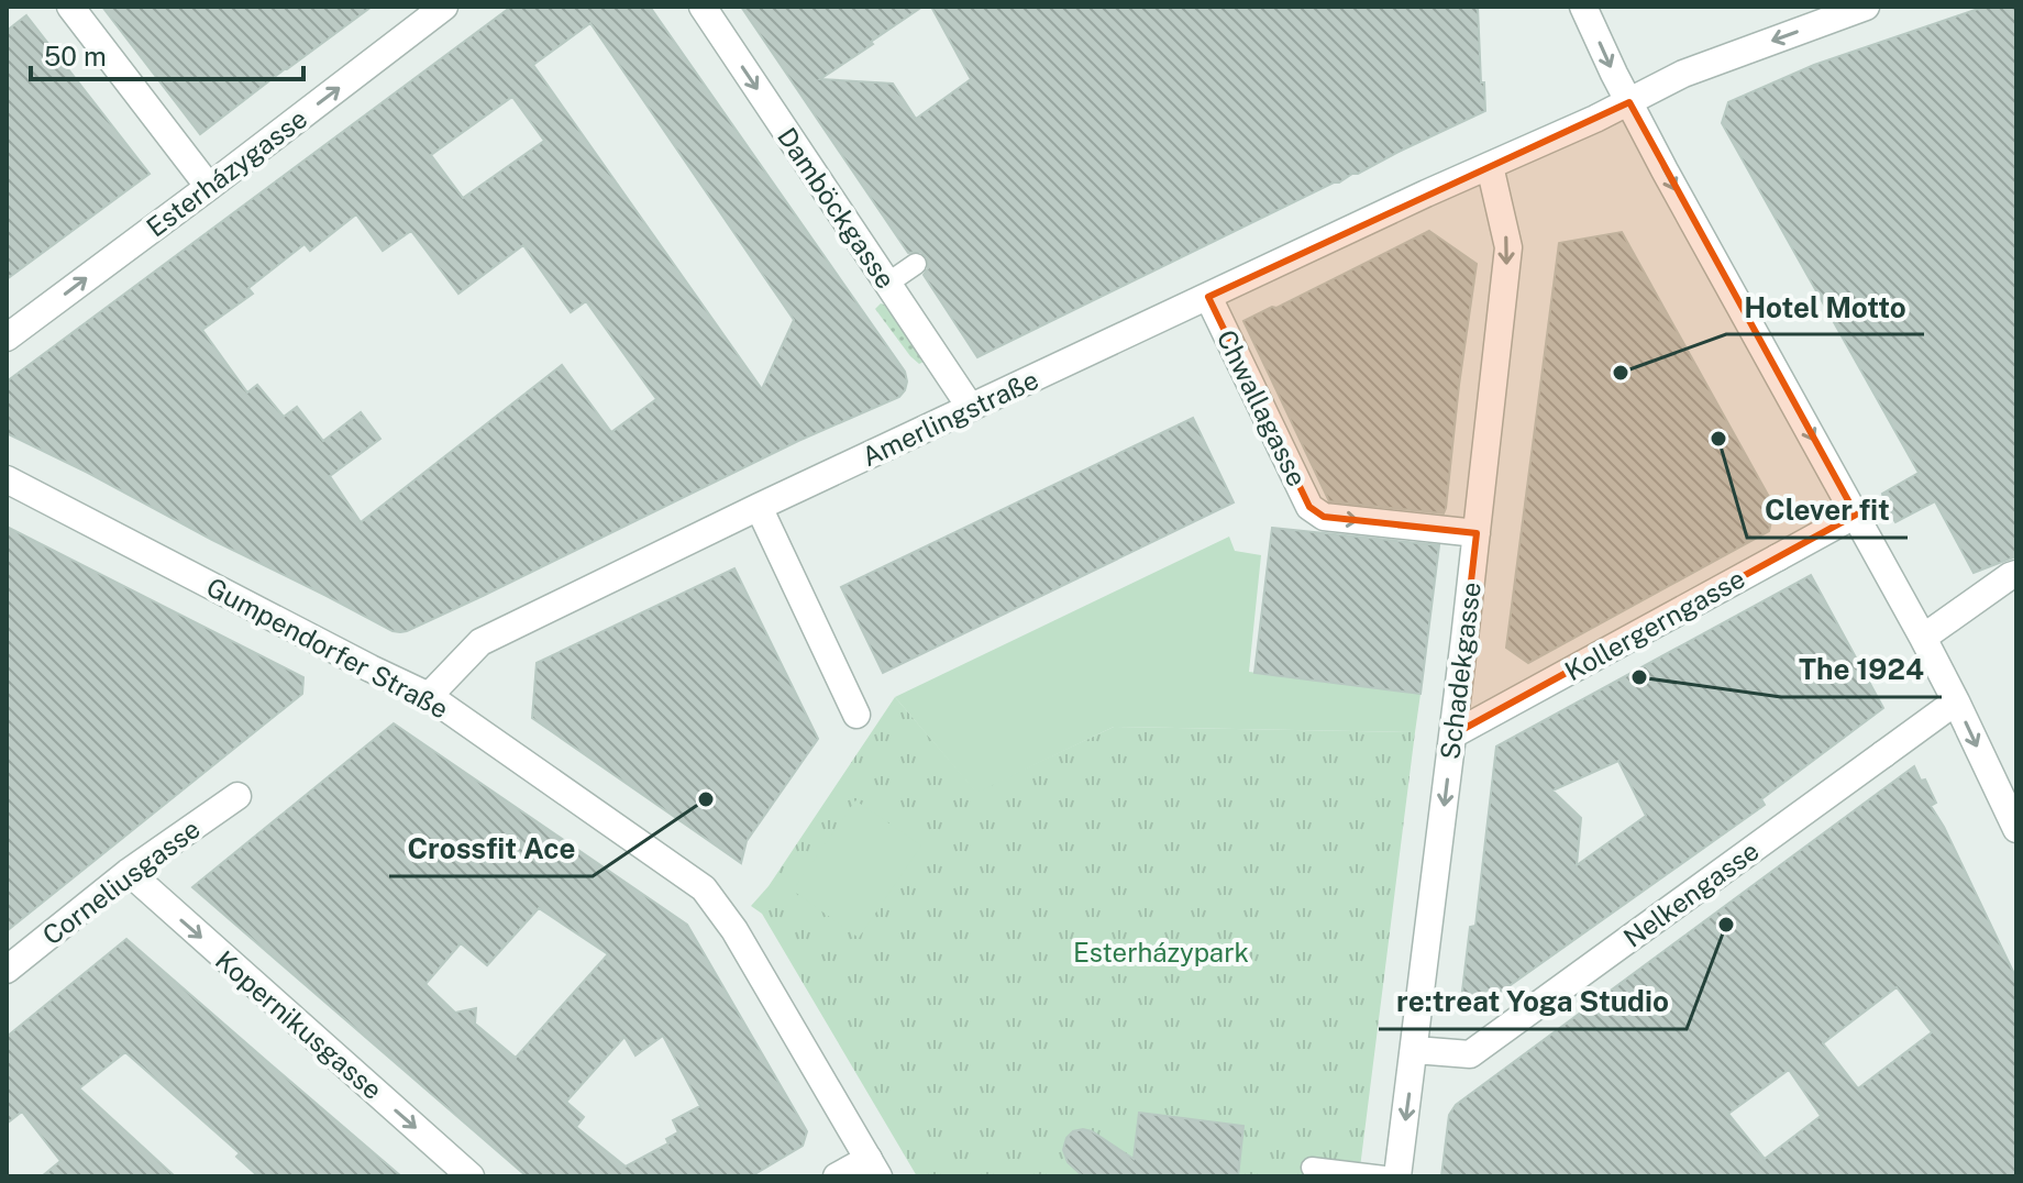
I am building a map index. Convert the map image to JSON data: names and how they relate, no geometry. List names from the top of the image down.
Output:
{
  "streets": {
    "street": [
      "Esterházygasse",
      "Damböckgasse",
      "Chwallagasse",
      "Amerlingstraße",
      "Kollergerngasse",
      "Gumpendorfer Straße",
      "Schadekgasse",
      "Corneliusgasse",
      "Nelkengasse",
      "Kopernikusgasse"
    ]
  },
  "crossings": [
    ["Damböckgasse", "Amerlingstraße"],
    ["Chwallagasse", "Amerlingstraße"],
    ["Chwallagasse", "Schadekgasse"],
    ["Amerlingstraße", "Gumpendorfer Straße"],
    ["Amerlingstraße", "Schadekgasse"],
    ["Kollergerngasse", "Schadekgasse"],
    ["Schadekgasse", "Nelkengasse"],
    ["Corneliusgasse", "Kopernikusgasse"]
  ],
  "one_way": [
    "Esterházygasse",
    "Damböckgasse",
    "Chwallagasse",
    "Schadekgasse",
    "Kopernikusgasse"
  ],
  "parks": ["Esterházypark"],
  "places": [
    "Hotel Motto",
    "Clever fit",
    "The 1924",
    "Crossfit Ace",
    "re:treat Yoga Studio"
  ],
  "scale_bar": "50 m"
}
